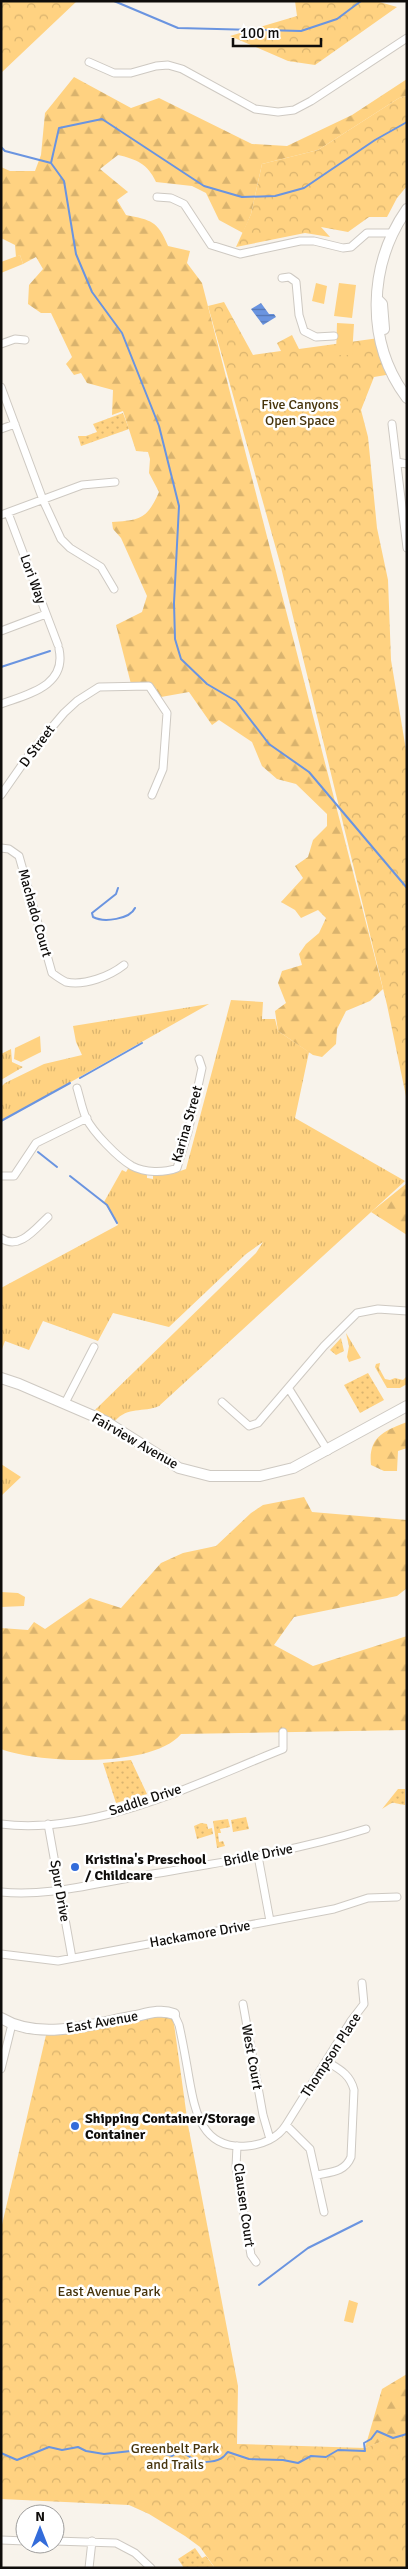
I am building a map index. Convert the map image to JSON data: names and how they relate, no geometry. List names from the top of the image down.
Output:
{
  "streets": {
    "main road": ["Fairview Avenue", "East Avenue"],
    "street": [
      "Lori Way",
      "D Street",
      "Machado Court",
      "Karina Street",
      "Saddle Drive",
      "Bridle Drive",
      "Spur Drive",
      "Hackamore Drive",
      "Thompson Place",
      "West Court",
      "Clausen Court"
    ]
  },
  "crossings": [
    ["Saddle Drive", "Spur Drive"],
    ["Bridle Drive", "Spur Drive"],
    ["Spur Drive", "Hackamore Drive"],
    ["Thompson Place", "West Court"]
  ],
  "parks": ["Five Canyons Open Space", "East Avenue Park", "Greenbelt Park and Trails"],
  "places": ["Kristina's Preschool / Childcare", "Shipping Container/Storage Container"],
  "scale_bar": "100 m",
  "north": "top"
}
